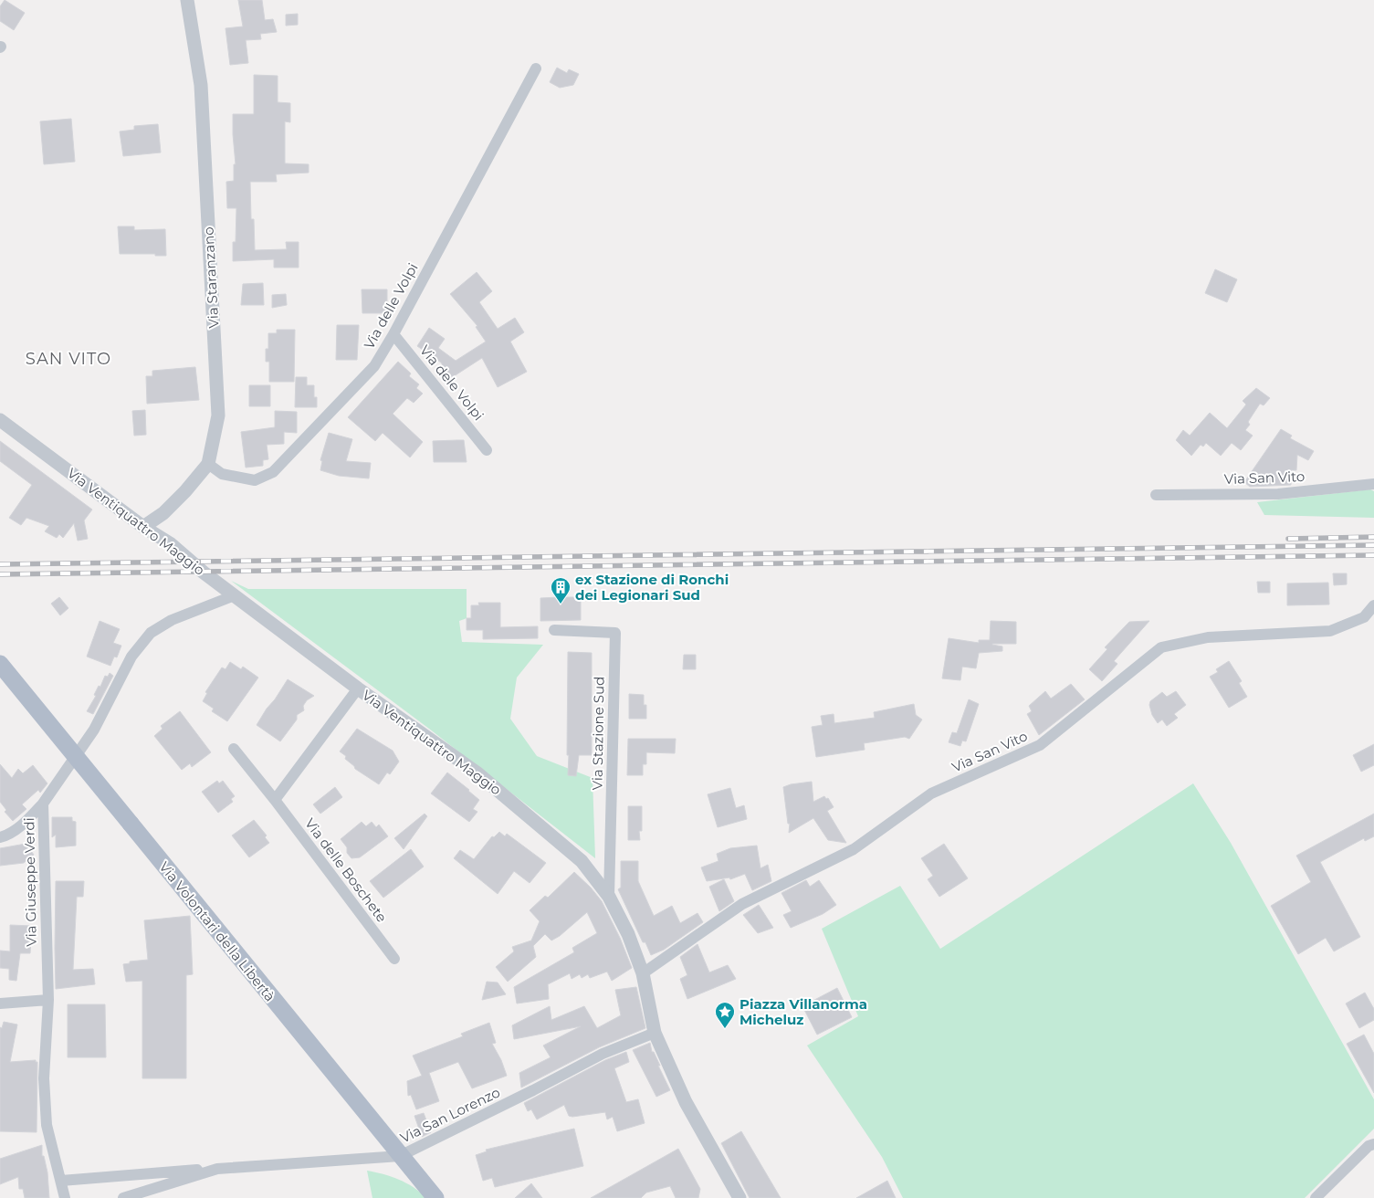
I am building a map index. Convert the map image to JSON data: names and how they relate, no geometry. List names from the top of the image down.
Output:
{
  "streets": {
    "main road": ["Via Volontari della Libertà"],
    "street": [
      "Via Staranzano",
      "Via delle Volpi",
      "Via dele Volpi",
      "Via San Vito",
      "Via Ventiquattro Maggio",
      "Via Stazione Sud",
      "Via delle Boschete",
      "Via Giuseppe Verdi",
      "Via San Lorenzo"
    ]
  },
  "crossings": [
    ["Via Staranzano", "Via delle Volpi"],
    ["Via Staranzano", "Via Ventiquattro Maggio"],
    ["Via delle Volpi", "Via dele Volpi"],
    ["Via San Vito", "Via Ventiquattro Maggio"],
    ["Via Ventiquattro Maggio", "Via Stazione Sud"],
    ["Via Ventiquattro Maggio", "Via Giuseppe Verdi"],
    ["Via Ventiquattro Maggio", "Via San Lorenzo"],
    ["Via Giuseppe Verdi", "Via San Lorenzo"],
    ["Via Volontari della Libertà", "Via San Lorenzo"]
  ],
  "districts": ["SAN VITO"],
  "places": {
    "building": ["ex Stazione di Ronchi dei Legionari Sud"],
    "place": ["Piazza Villanorma Micheluz"]
  }
}
